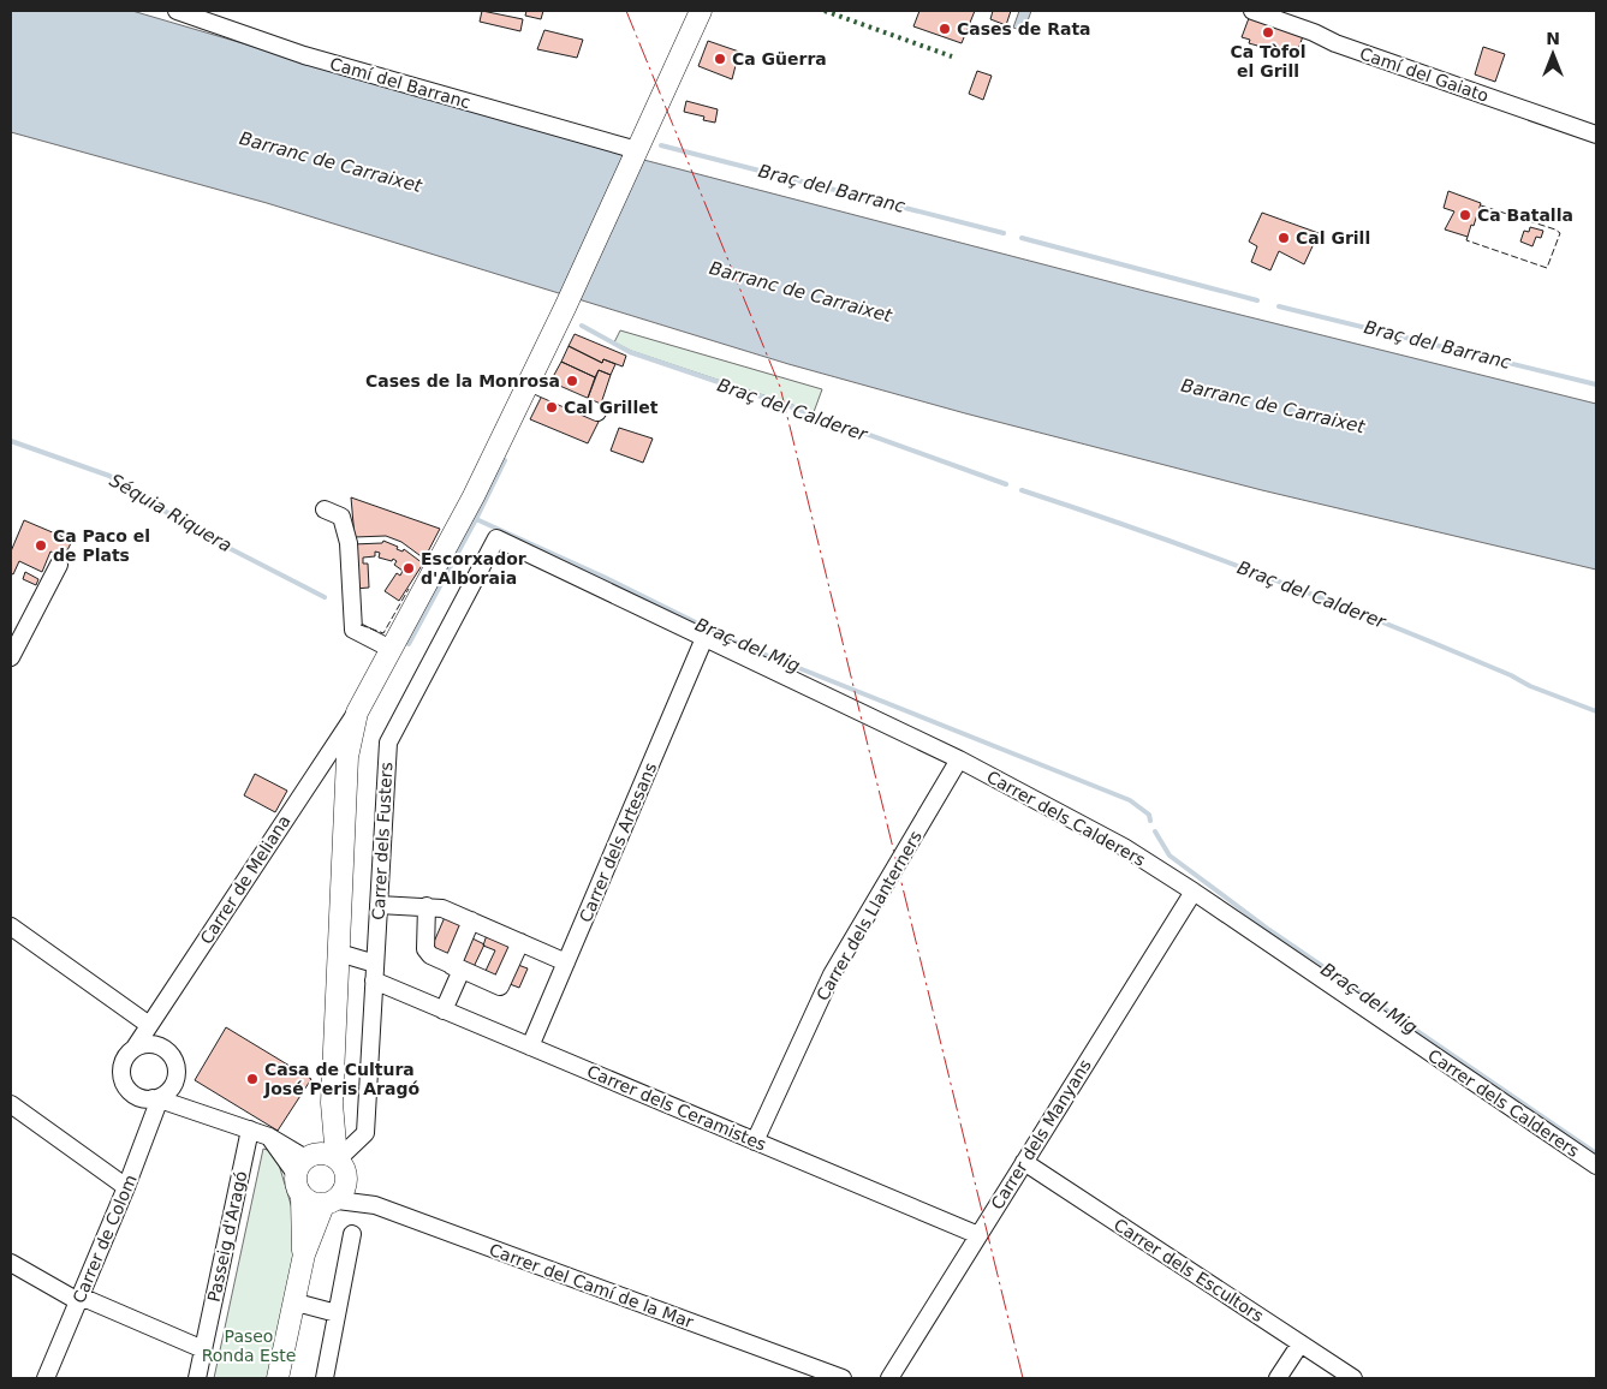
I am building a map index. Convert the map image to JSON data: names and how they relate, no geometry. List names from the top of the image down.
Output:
{
  "streets": {
    "street": [
      "Camí del Gaiato",
      "Camí del Barranc",
      "Carrer dels Calderers",
      "Carrer dels Fusters",
      "Carrer dels Artesans",
      "Carrer de Meliana",
      "Carrer dels Llanterners",
      "Carrer dels Ceramistes",
      "Carrer dels Manyans",
      "Passeig d'Aragó",
      "Carrer de Colom",
      "Carrer dels Escultors",
      "Carrer del Camí de la Mar"
    ]
  },
  "crossings": [
    ["Carrer dels Calderers", "Carrer dels Fusters"],
    ["Carrer dels Calderers", "Carrer dels Artesans"],
    ["Carrer dels Calderers", "Carrer dels Llanterners"],
    ["Carrer dels Calderers", "Carrer dels Manyans"],
    ["Carrer dels Fusters", "Carrer dels Ceramistes"],
    ["Carrer dels Fusters", "Carrer del Camí de la Mar"],
    ["Carrer dels Artesans", "Carrer dels Ceramistes"],
    ["Carrer de Meliana", "Carrer de Colom"],
    ["Carrer dels Llanterners", "Carrer dels Ceramistes"],
    ["Carrer dels Ceramistes", "Carrer dels Manyans"],
    ["Carrer dels Manyans", "Carrer dels Escultors"]
  ],
  "water": [
    "Barranc de Carraixet",
    "Braç del Barranc",
    "Braç del Calderer",
    "Séquia Riquera",
    "Braç del Mig"
  ],
  "parks": ["Paseo Ronda Este"],
  "places": [
    "Cases de Rata",
    "Ca Tòfol el Grill",
    "Ca Güerra",
    "Ca Batalla",
    "Cal Grill",
    "Cases de la Monrosa",
    "Cal Grillet",
    "Ca Paco el de Plats",
    "Escorxador d'Alboraia",
    "Casa de Cultura José Peris Aragó"
  ],
  "north": "top"
}
